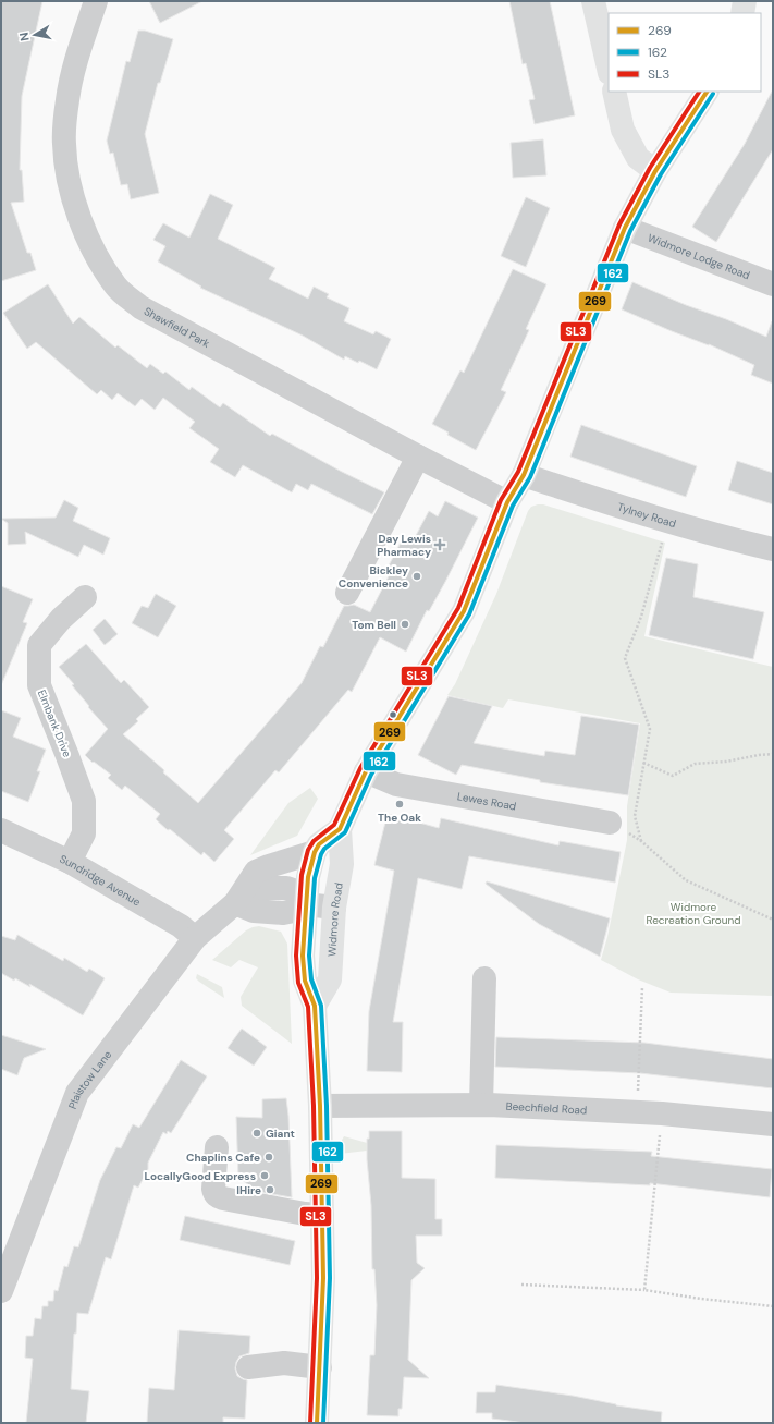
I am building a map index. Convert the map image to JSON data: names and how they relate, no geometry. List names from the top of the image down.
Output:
{
  "streets": {
    "main road": ["Widmore Road"],
    "street": [
      "Widmore Lodge Road",
      "Shawfield Park",
      "Tylney Road",
      "Elmbank Drive",
      "Lewes Road",
      "Sundridge Avenue",
      "Plaistow Lane",
      "Beechfield Road"
    ]
  },
  "crossings": [
    ["Widmore Lodge Road", "Widmore Road"],
    ["Shawfield Park", "Widmore Road"],
    ["Tylney Road", "Widmore Road"],
    ["Elmbank Drive", "Sundridge Avenue"],
    ["Lewes Road", "Widmore Road"],
    ["Sundridge Avenue", "Plaistow Lane"],
    ["Widmore Road", "Plaistow Lane"],
    ["Widmore Road", "Beechfield Road"]
  ],
  "parks": ["Widmore Recreation Ground"],
  "places": {
    "health": ["Day Lewis Pharmacy"],
    "other": [
      "Bickley Convenience",
      "Tom Bell",
      "The Oak",
      "Giant",
      "Chaplins Cafe",
      "LocallyGood Express",
      "IHire"
    ]
  },
  "lines": ["transit line 269", "transit line SL3", "transit line 162"],
  "legend": ["269", "162", "SL3"],
  "north": "left"
}
